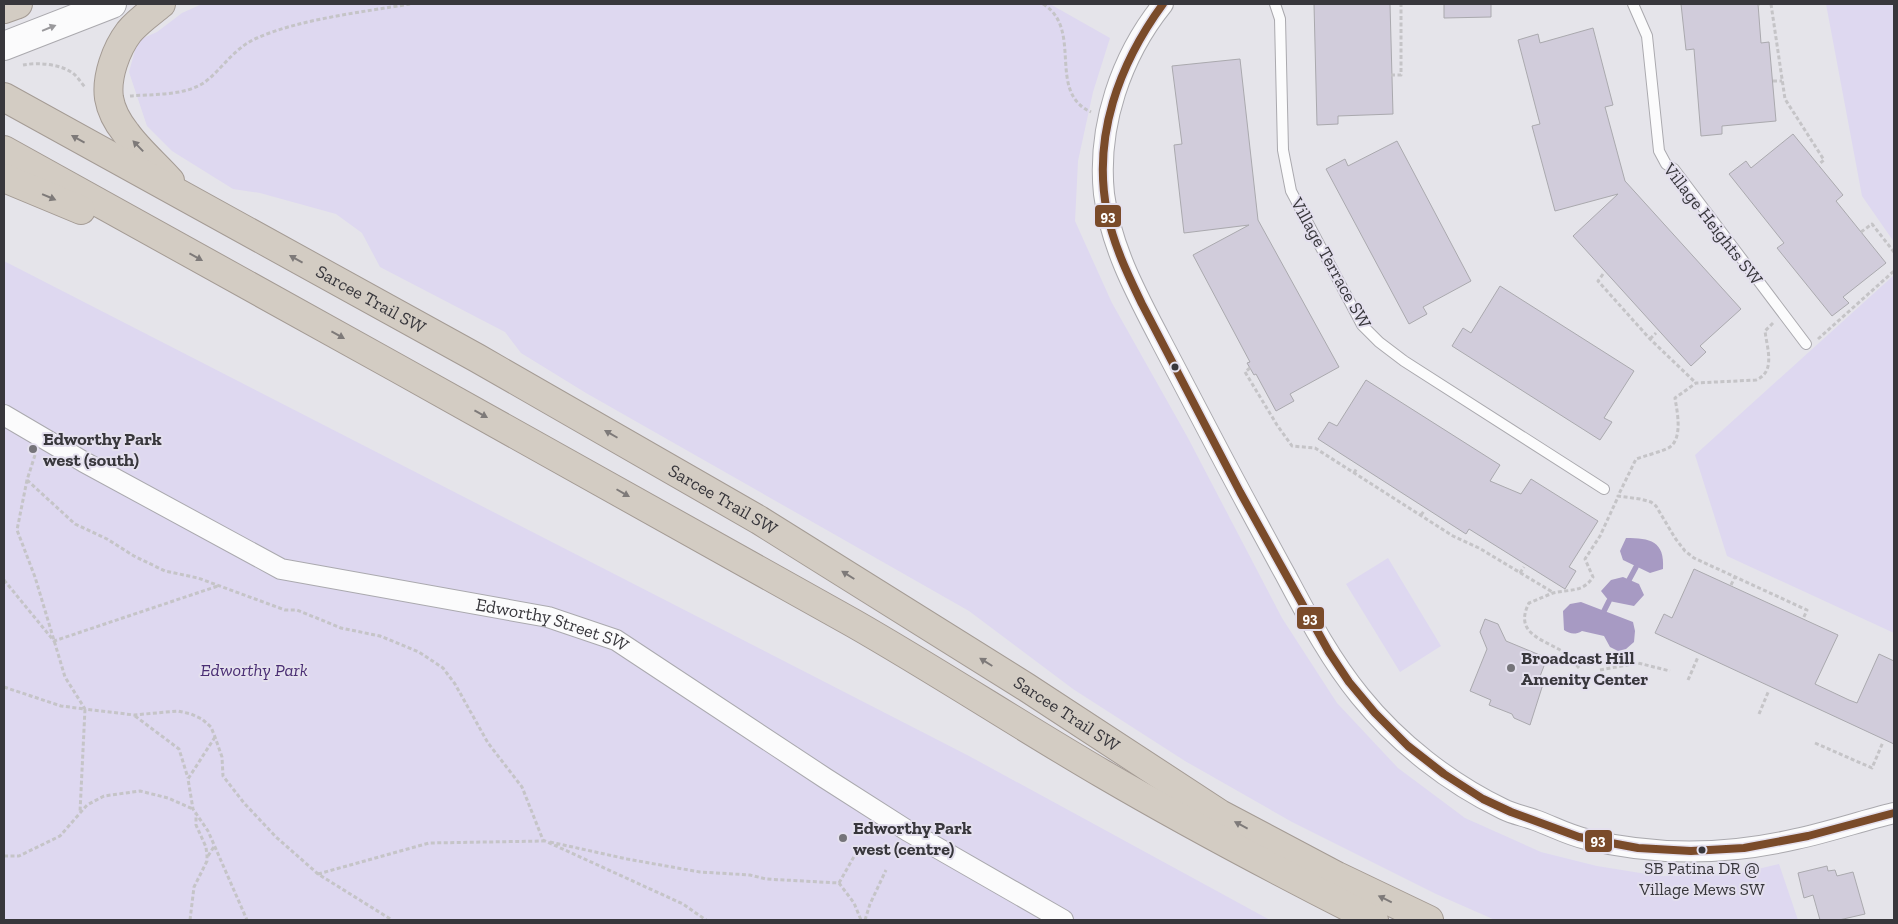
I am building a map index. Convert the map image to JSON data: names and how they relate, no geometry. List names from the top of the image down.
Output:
{
  "streets": {
    "highway": ["Sarcee Trail SW"],
    "street": ["Edworthy Street SW"],
    "lane": ["Village Heights SW", "Village Terrace SW"]
  },
  "parks": ["Edworthy Park"],
  "places": [
    "Edworthy Park west (south)",
    "Broadcast Hill Amenity Center",
    "Edworthy Park west (centre)",
    "SB Patina DR @ Village Mews SW"
  ],
  "lines": ["transit line 93"]
}
